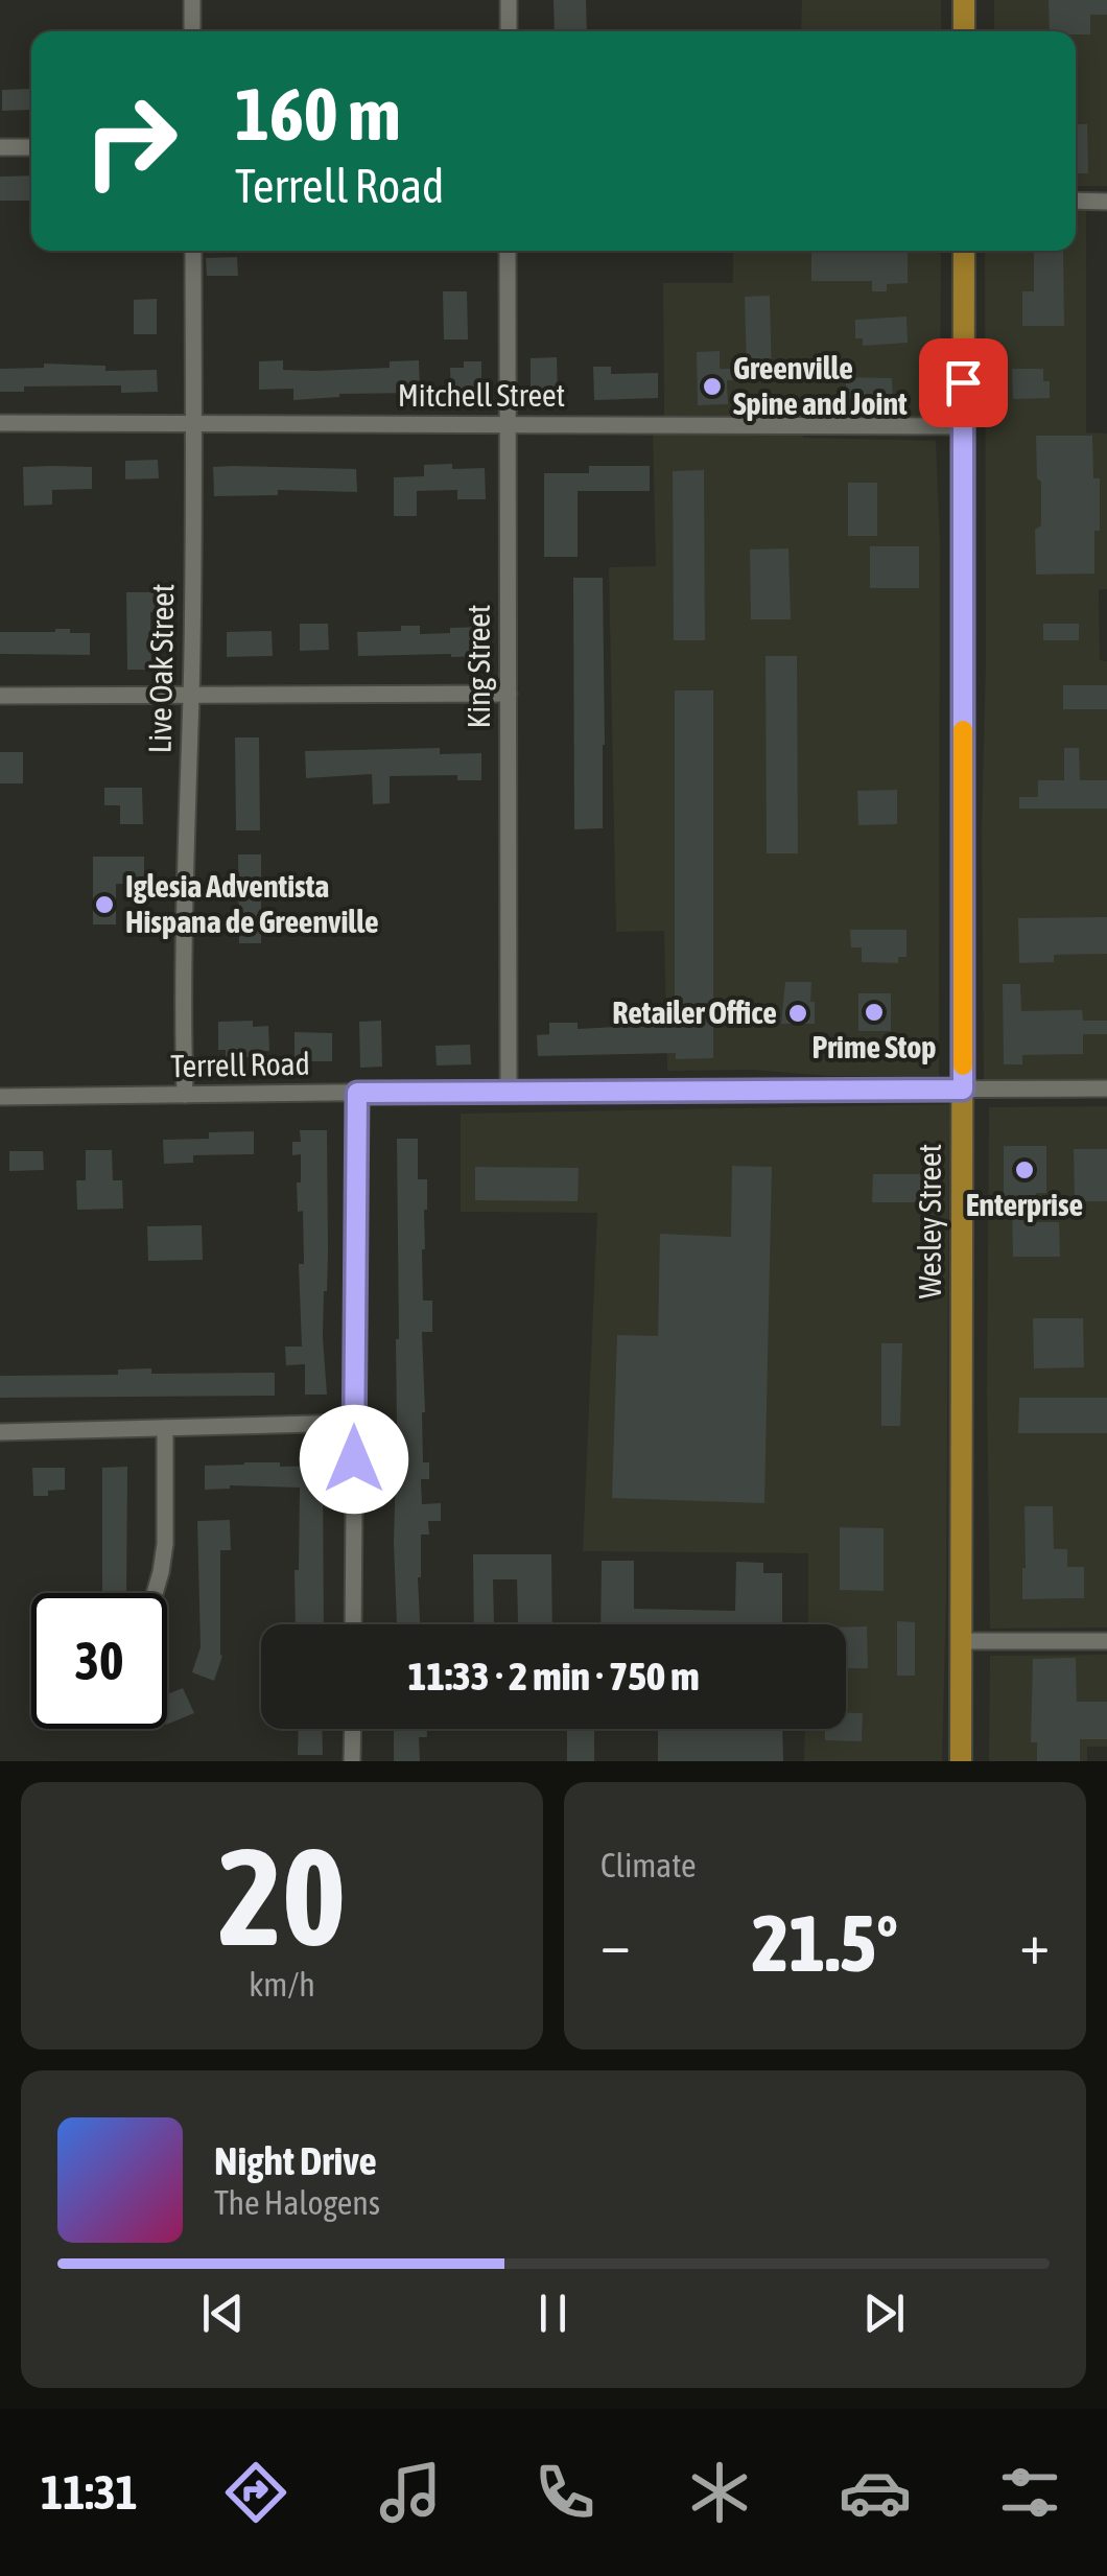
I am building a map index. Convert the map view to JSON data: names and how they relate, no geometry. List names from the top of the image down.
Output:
{
  "streets": {
    "main road": ["Wesley Street"],
    "street": [
      "Mitchell Street",
      "King Street",
      "Live Oak Street",
      "Terrell Road"
    ]
  },
  "crossings": [
    ["Mitchell Street", "King Street"],
    ["Mitchell Street", "Live Oak Street"],
    ["Mitchell Street", "Wesley Street"],
    ["King Street", "Terrell Road"],
    ["Live Oak Street", "Terrell Road"],
    ["Terrell Road", "Wesley Street"]
  ],
  "places": [
    "Greenville Spine and Joint",
    "Iglesia Adventista Hispana de Greenville",
    "Prime Stop",
    "Retailer Office",
    "Enterprise"
  ],
  "page": {
    "turn": ["160 m", "Terrell Road"],
    "limit": "30",
    "trip": "11:33 · 2 min · 750 m",
    "tile": [
      ["20", "km/h"],
      "Climate"
    ],
    "heat": ["−", "21.5°", "+"],
    "song": ["Night Drive", "The Halogens"],
    "tabs": "11:31"
  }
}
